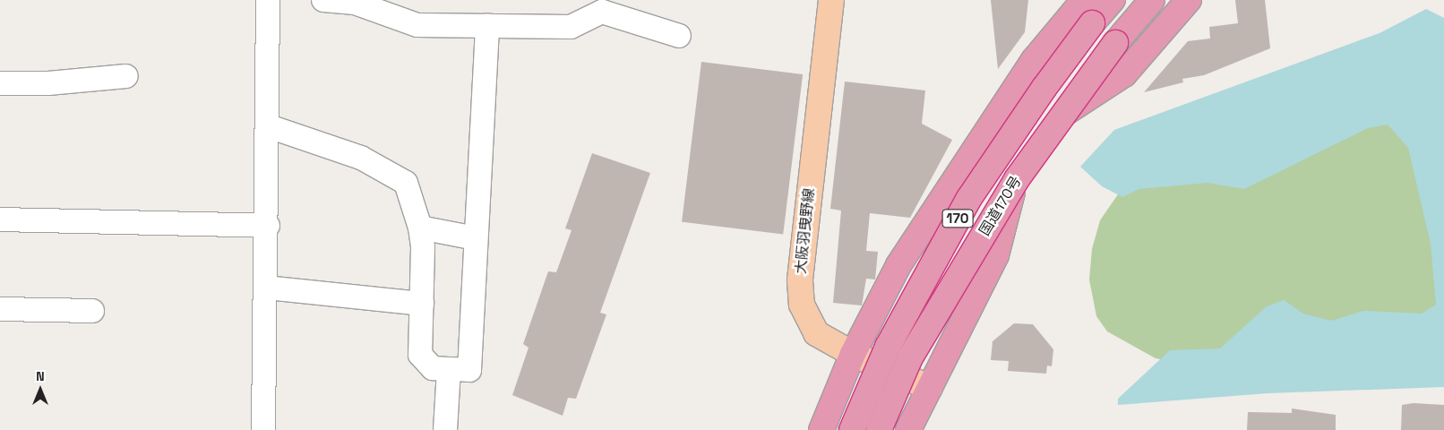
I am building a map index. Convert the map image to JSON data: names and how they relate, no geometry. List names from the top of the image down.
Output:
{
  "streets": {
    "highway": ["国道170号", "170"],
    "main road": ["大阪羽曳野線"]
  },
  "north": "top"
}
